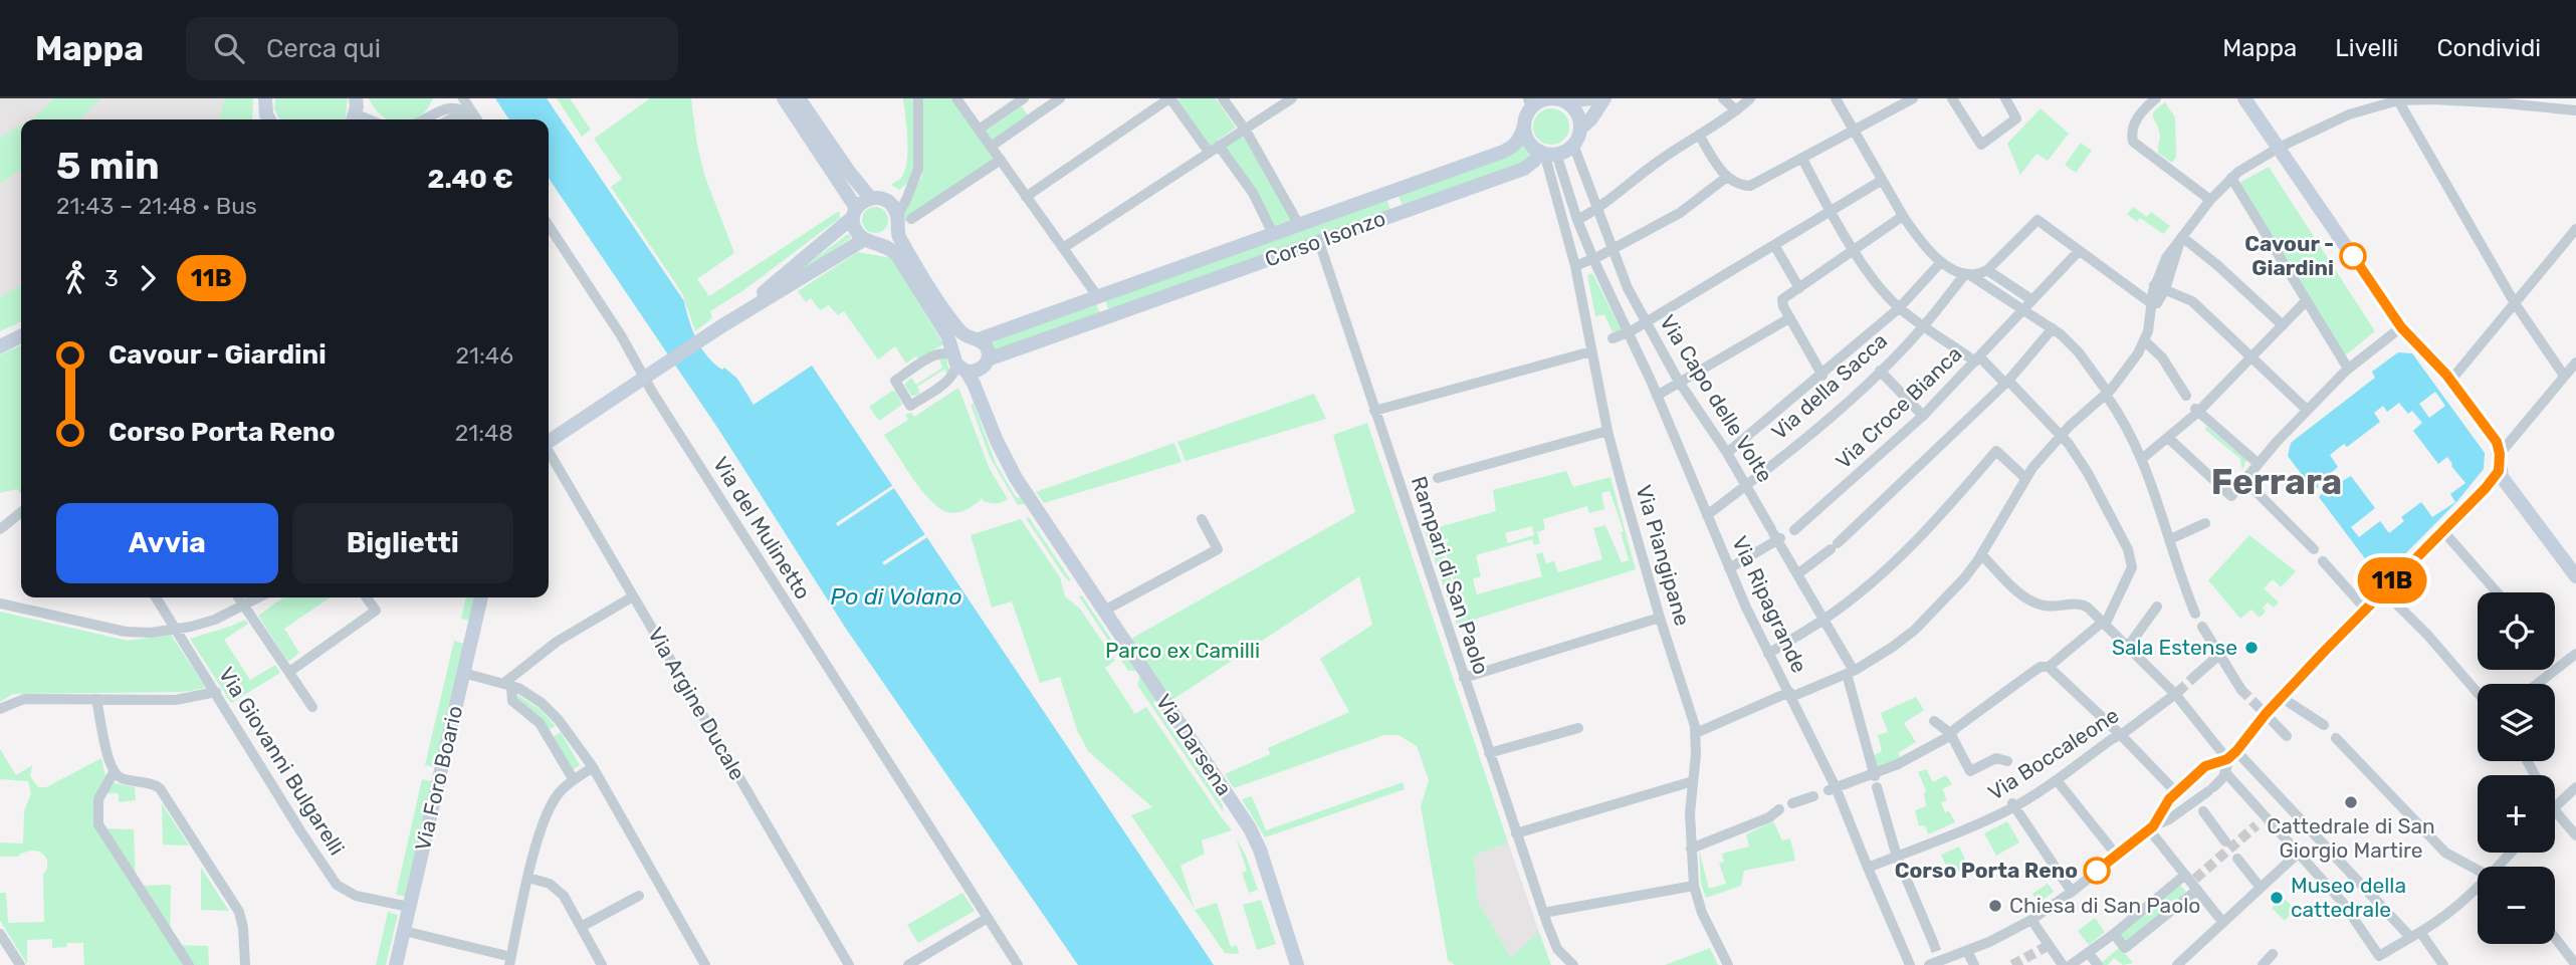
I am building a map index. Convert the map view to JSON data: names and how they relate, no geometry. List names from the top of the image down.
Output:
{
  "streets": {
    "street": [
      "Corso Isonzo",
      "Via della Sacca",
      "Via Capo delle Volte",
      "Via Croce Bianca",
      "Via del Mulinetto",
      "Via Piangipane",
      "Rampari di San Paolo",
      "Via Ripagrande",
      "Via Argine Ducale",
      "Via Darsena",
      "Via Boccaleone",
      "Via Giovanni Bulgarelli",
      "Via Foro Boario"
    ]
  },
  "crossings": [
    ["Corso Isonzo", "Via Capo delle Volte"],
    ["Corso Isonzo", "Via Piangipane"],
    ["Corso Isonzo", "Rampari di San Paolo"],
    ["Corso Isonzo", "Via Darsena"],
    ["Via della Sacca", "Via Capo delle Volte"],
    ["Via della Sacca", "Via Ripagrande"],
    ["Via Capo delle Volte", "Via Piangipane"],
    ["Via Capo delle Volte", "Via Boccaleone"],
    ["Via Ripagrande", "Via Boccaleone"],
    ["Via Giovanni Bulgarelli", "Via Foro Boario"]
  ],
  "districts": ["Ferrara"],
  "water": ["Po di Volano"],
  "parks": ["Parco ex Camilli"],
  "places": [
    "Cavour - Giardini",
    "Sala Estense",
    "Cattedrale di San Giorgio Martire",
    "Corso Porta Reno",
    "Museo della cattedrale",
    "Chiesa di San Paolo"
  ],
  "lines": ["bus line 11B"],
  "page": {
    "header": "Mappa",
    "search": "Cerca qui",
    "nav": ["Mappa", "Livelli", "Condividi"],
    "on_map": "11B",
    "heading": ["5 min", "21:43 – 21:48 · Bus", "2.40 €"],
    "legs": ["3", "11B"],
    "list": [
      {
        "name": "Cavour - Giardini",
        "value": "21:46"
      },
      {
        "name": "Corso Porta Reno",
        "value": "21:48"
      }
    ],
    "buttons": ["Avvia", "Biglietti"],
    "map_buttons": ["+", "−"]
  }
}
